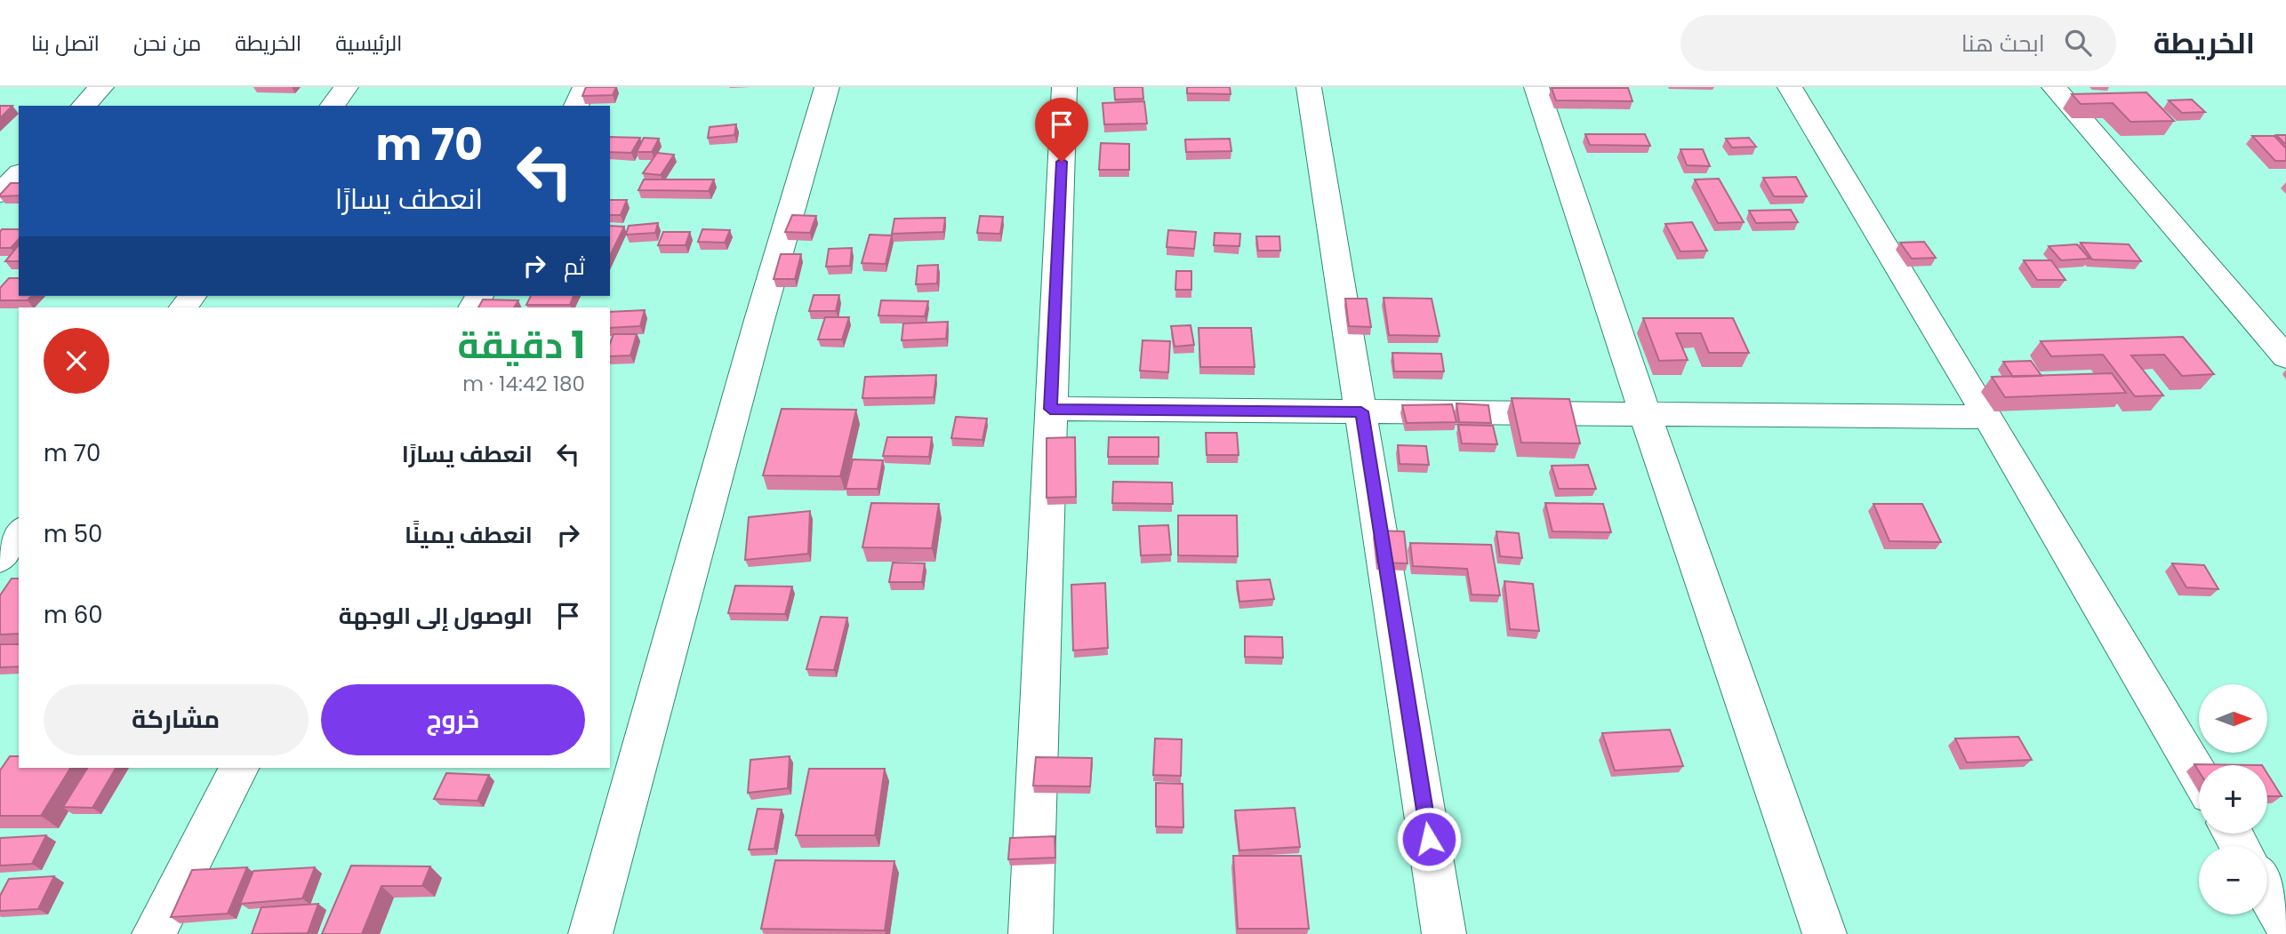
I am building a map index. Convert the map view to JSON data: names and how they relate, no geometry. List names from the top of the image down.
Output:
{
  "north": "right",
  "page": {
    "header": "الخريطة",
    "search": "ابحث هنا",
    "nav": [
      "الرئيسية",
      "الخريطة",
      "من نحن",
      "اتصل بنا"
    ],
    "turn": ["70 m", "انعطف يسارًا"],
    "then": "ثم",
    "heading": ["1 دقيقة", "180 m · 14:42"],
    "list": [
      {
        "name": "انعطف يسارًا",
        "value": "70 m"
      },
      {
        "name": "انعطف يمينًا",
        "value": "50 m"
      },
      {
        "name": "الوصول إلى الوجهة",
        "value": "60 m"
      }
    ],
    "buttons": ["خروج", "مشاركة"],
    "map_buttons": ["+", "−"]
  }
}
